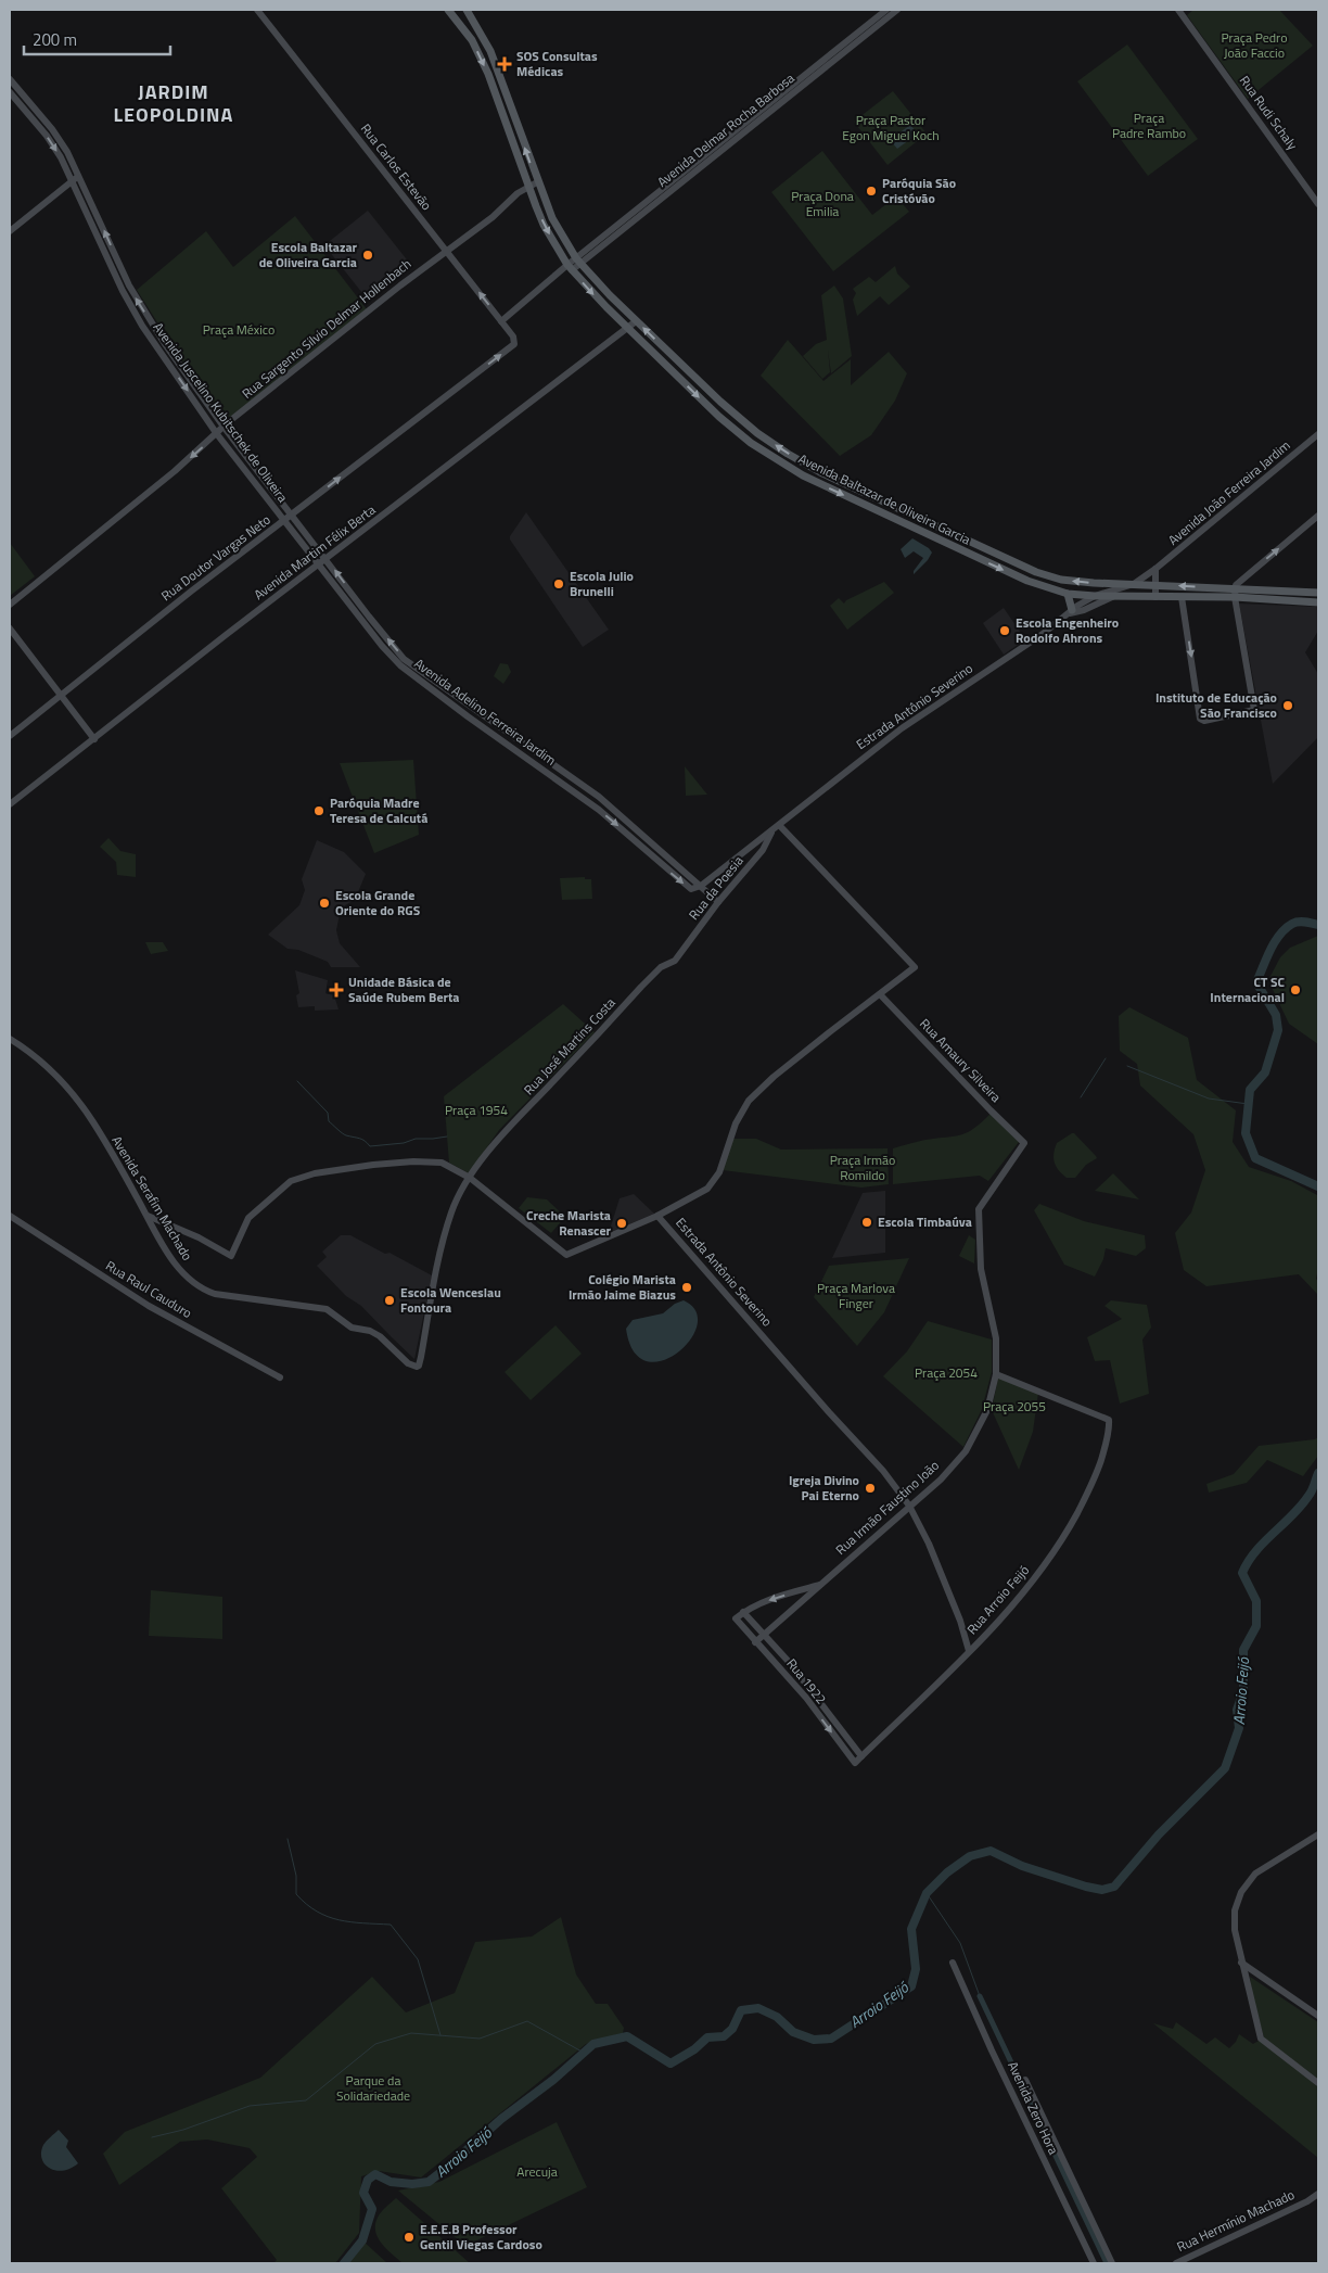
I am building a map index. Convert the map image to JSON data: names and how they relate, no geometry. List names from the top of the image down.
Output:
{
  "streets": {
    "main road": ["Avenida Baltazar de Oliveira Garcia"],
    "street": [
      "Rua Rudi Schaly",
      "Avenida Delmar Rocha Barbosa",
      "Rua Carlos Estevão",
      "Rua Sargento Silvio Delmar Hollenbach",
      "Avenida Juscelino Kubitschek de Oliveira",
      "Avenida João Ferreira Jardim",
      "Avenida Martim Félix Berta",
      "Rua Doutor Vargas Neto",
      "Estrada Antônio Severino",
      "Avenida Adelino Ferreira Jardim",
      "Rua da Poesia",
      "Rua José Martins Costa",
      "Rua Amaury Silveira",
      "Avenida Serafim Machado",
      "Rua Raul Cauduro",
      "Rua Irmão Faustino João",
      "Rua Arroio Feijó",
      "Rua 1922",
      "Avenida Zero Hora",
      "Rua Hermínio Machado"
    ]
  },
  "crossings": [
    ["Avenida Delmar Rocha Barbosa", "Rua Carlos Estevão"],
    ["Avenida Delmar Rocha Barbosa", "Avenida Baltazar de Oliveira Garcia"],
    ["Rua Carlos Estevão", "Rua Sargento Silvio Delmar Hollenbach"],
    ["Rua Carlos Estevão", "Rua Doutor Vargas Neto"],
    ["Rua Sargento Silvio Delmar Hollenbach", "Avenida Juscelino Kubitschek de Oliveira"],
    ["Rua Sargento Silvio Delmar Hollenbach", "Avenida Baltazar de Oliveira Garcia"],
    ["Avenida Juscelino Kubitschek de Oliveira", "Rua Doutor Vargas Neto"],
    ["Avenida Juscelino Kubitschek de Oliveira", "Avenida Adelino Ferreira Jardim"],
    ["Avenida João Ferreira Jardim", "Avenida Baltazar de Oliveira Garcia"],
    ["Avenida João Ferreira Jardim", "Estrada Antônio Severino"],
    ["Avenida Baltazar de Oliveira Garcia", "Avenida Martim Félix Berta"],
    ["Avenida Baltazar de Oliveira Garcia", "Estrada Antônio Severino"],
    ["Avenida Martim Félix Berta", "Avenida Adelino Ferreira Jardim"],
    ["Rua Doutor Vargas Neto", "Avenida Adelino Ferreira Jardim"],
    ["Estrada Antônio Severino", "Avenida Adelino Ferreira Jardim"],
    ["Estrada Antônio Severino", "Rua da Poesia"],
    ["Estrada Antônio Severino", "Rua Amaury Silveira"],
    ["Estrada Antônio Severino", "Rua Irmão Faustino João"],
    ["Estrada Antônio Severino", "Rua Arroio Feijó"],
    ["Avenida Adelino Ferreira Jardim", "Rua da Poesia"],
    ["Rua da Poesia", "Rua José Martins Costa"],
    ["Rua José Martins Costa", "Avenida Serafim Machado"],
    ["Rua Amaury Silveira", "Rua Irmão Faustino João"],
    ["Rua Irmão Faustino João", "Rua Arroio Feijó"],
    ["Rua Irmão Faustino João", "Rua 1922"],
    ["Rua Arroio Feijó", "Rua 1922"]
  ],
  "one_way": ["Rua Sargento Silvio Delmar Hollenbach", "Rua Doutor Vargas Neto"],
  "districts": ["JARDIM LEOPOLDINA"],
  "water": ["Arroio Feijó"],
  "parks": [
    "Praça Pedro João Faccio",
    "Praça Padre Rambo",
    "Praça Pastor Egon Miguel Koch",
    "Praça Dona Emilia",
    "Praça México",
    "Praça 1954",
    "Praça Irmão Romildo",
    "Praça Marlova Finger",
    "Praça 2054",
    "Praça 2055",
    "Parque da Solidariedade",
    "Arecuja"
  ],
  "places": {
    "health": ["SOS Consultas Médicas", "Unidade Básica de Saúde Rubem Berta"],
    "other": [
      "Paróquia São Cristóvão",
      "Escola Baltazar de Oliveira Garcia",
      "Escola Julio Brunelli",
      "Escola Engenheiro Rodolfo Ahrons",
      "Instituto de Educação São Francisco",
      "Paróquia Madre Teresa de Calcutá",
      "Escola Grande Oriente do RGS",
      "CT SC Internacional",
      "Escola Timbaúva",
      "Creche Marista Renascer",
      "Colégio Marista Irmão Jaime Biazus",
      "Escola Wenceslau Fontoura",
      "Igreja Divino Pai Eterno",
      "E.E.E.B Professor Gentil Viegas Cardoso"
    ]
  },
  "scale_bar": "200 m"
}
